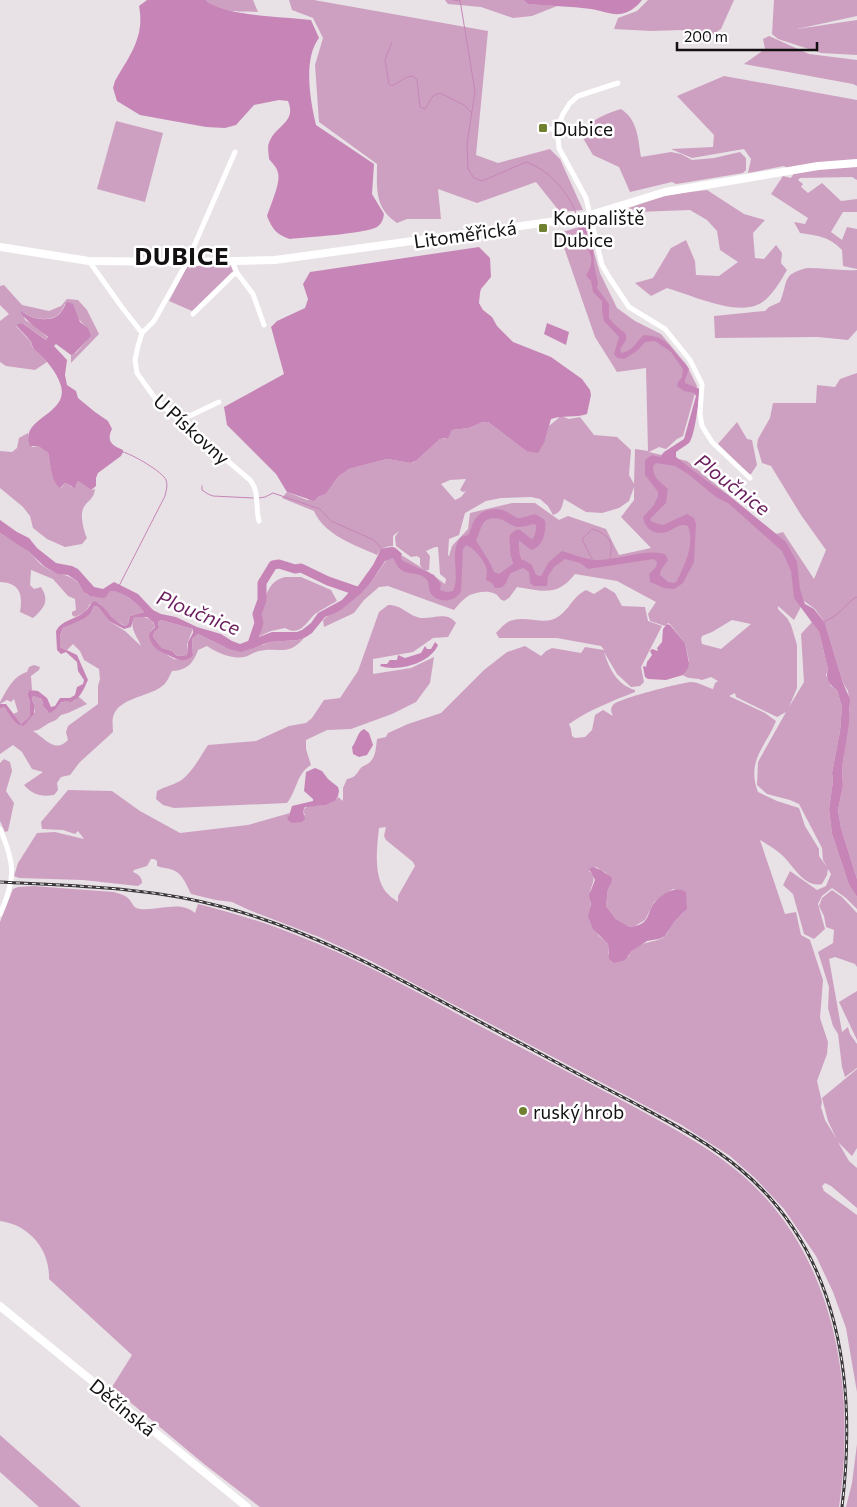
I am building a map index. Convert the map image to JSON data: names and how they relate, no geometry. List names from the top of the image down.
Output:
{
  "streets": {
    "street": ["Litoměřická", "U Pískovny", "Děčínská"]
  },
  "districts": ["DUBICE"],
  "water": ["Ploučnice"],
  "places": {
    "transit": ["Dubice", "Koupaliště Dubice"],
    "other": ["ruský hrob"]
  },
  "scale_bar": "200 m"
}
